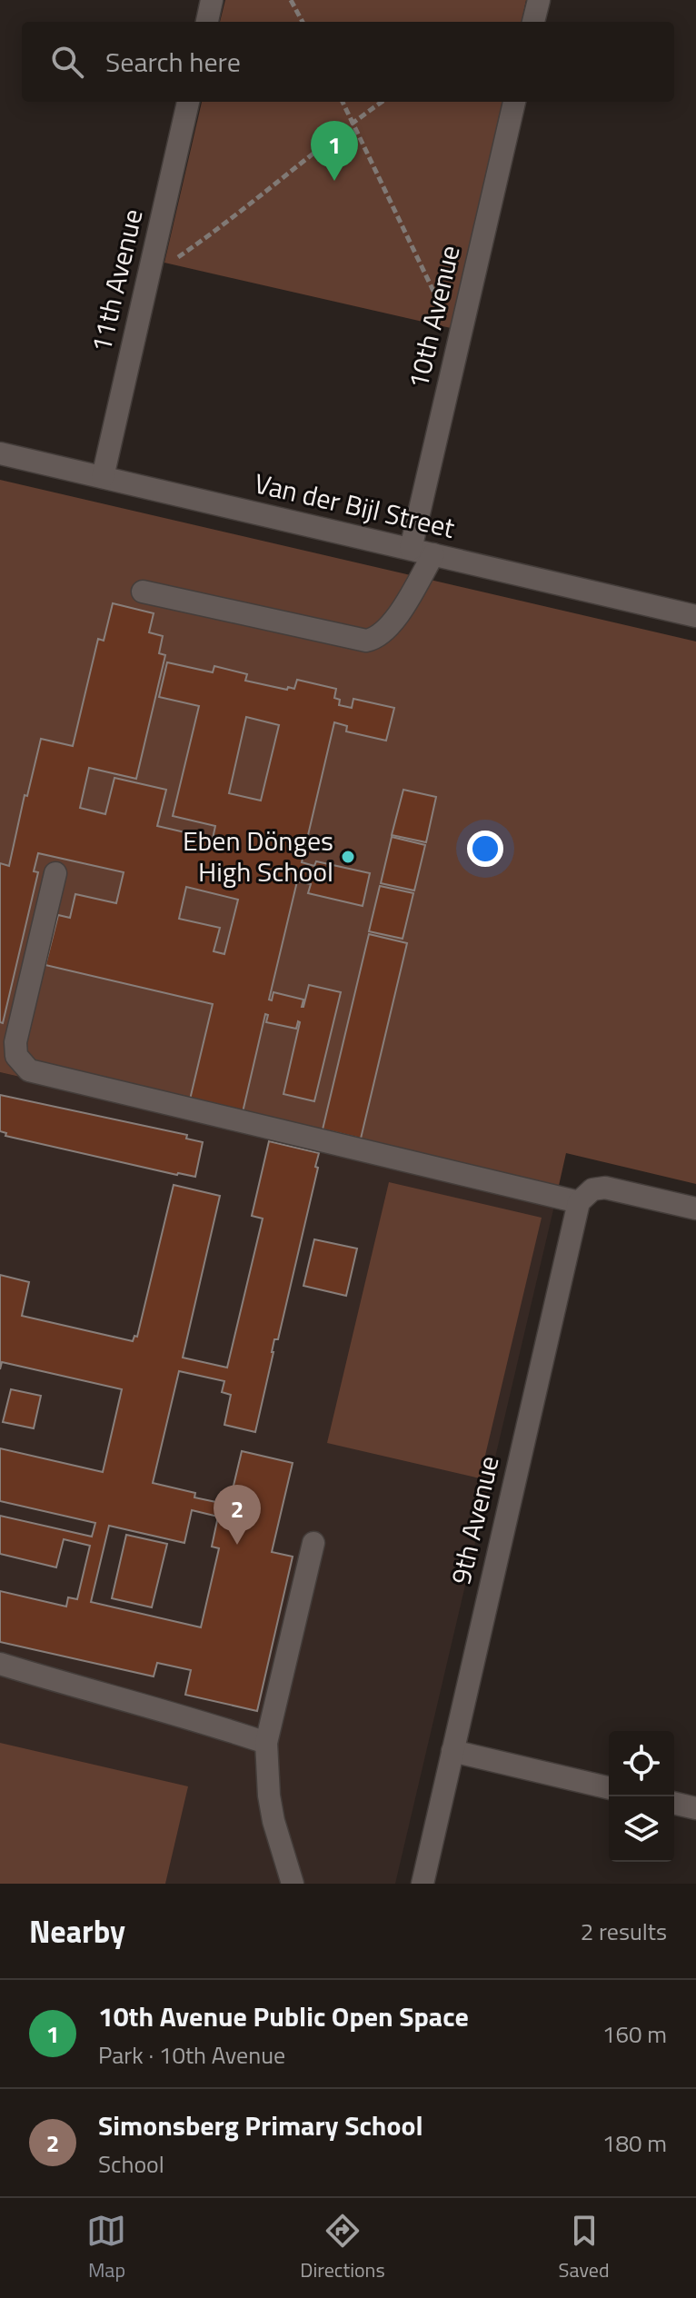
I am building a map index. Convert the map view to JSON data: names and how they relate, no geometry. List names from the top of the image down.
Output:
{
  "streets": {
    "street": [
      "11th Avenue",
      "10th Avenue",
      "Van der Bijl Street",
      "9th Avenue"
    ]
  },
  "crossings": [
    ["11th Avenue", "Van der Bijl Street"],
    ["10th Avenue", "Van der Bijl Street"]
  ],
  "places": ["Eben Dönges High School"],
  "page": {
    "search": "Search here",
    "pins": ["1", "2"],
    "heading": ["Nearby", "2 results"],
    "list": [
      {
        "mark": "1",
        "name": "10th Avenue Public Open Space",
        "note": "Park · 10th Avenue",
        "value": "160 m"
      },
      {
        "mark": "2",
        "name": "Simonsberg Primary School",
        "note": "School",
        "value": "180 m"
      }
    ],
    "nav": ["Map", "Directions", "Saved"]
  }
}
